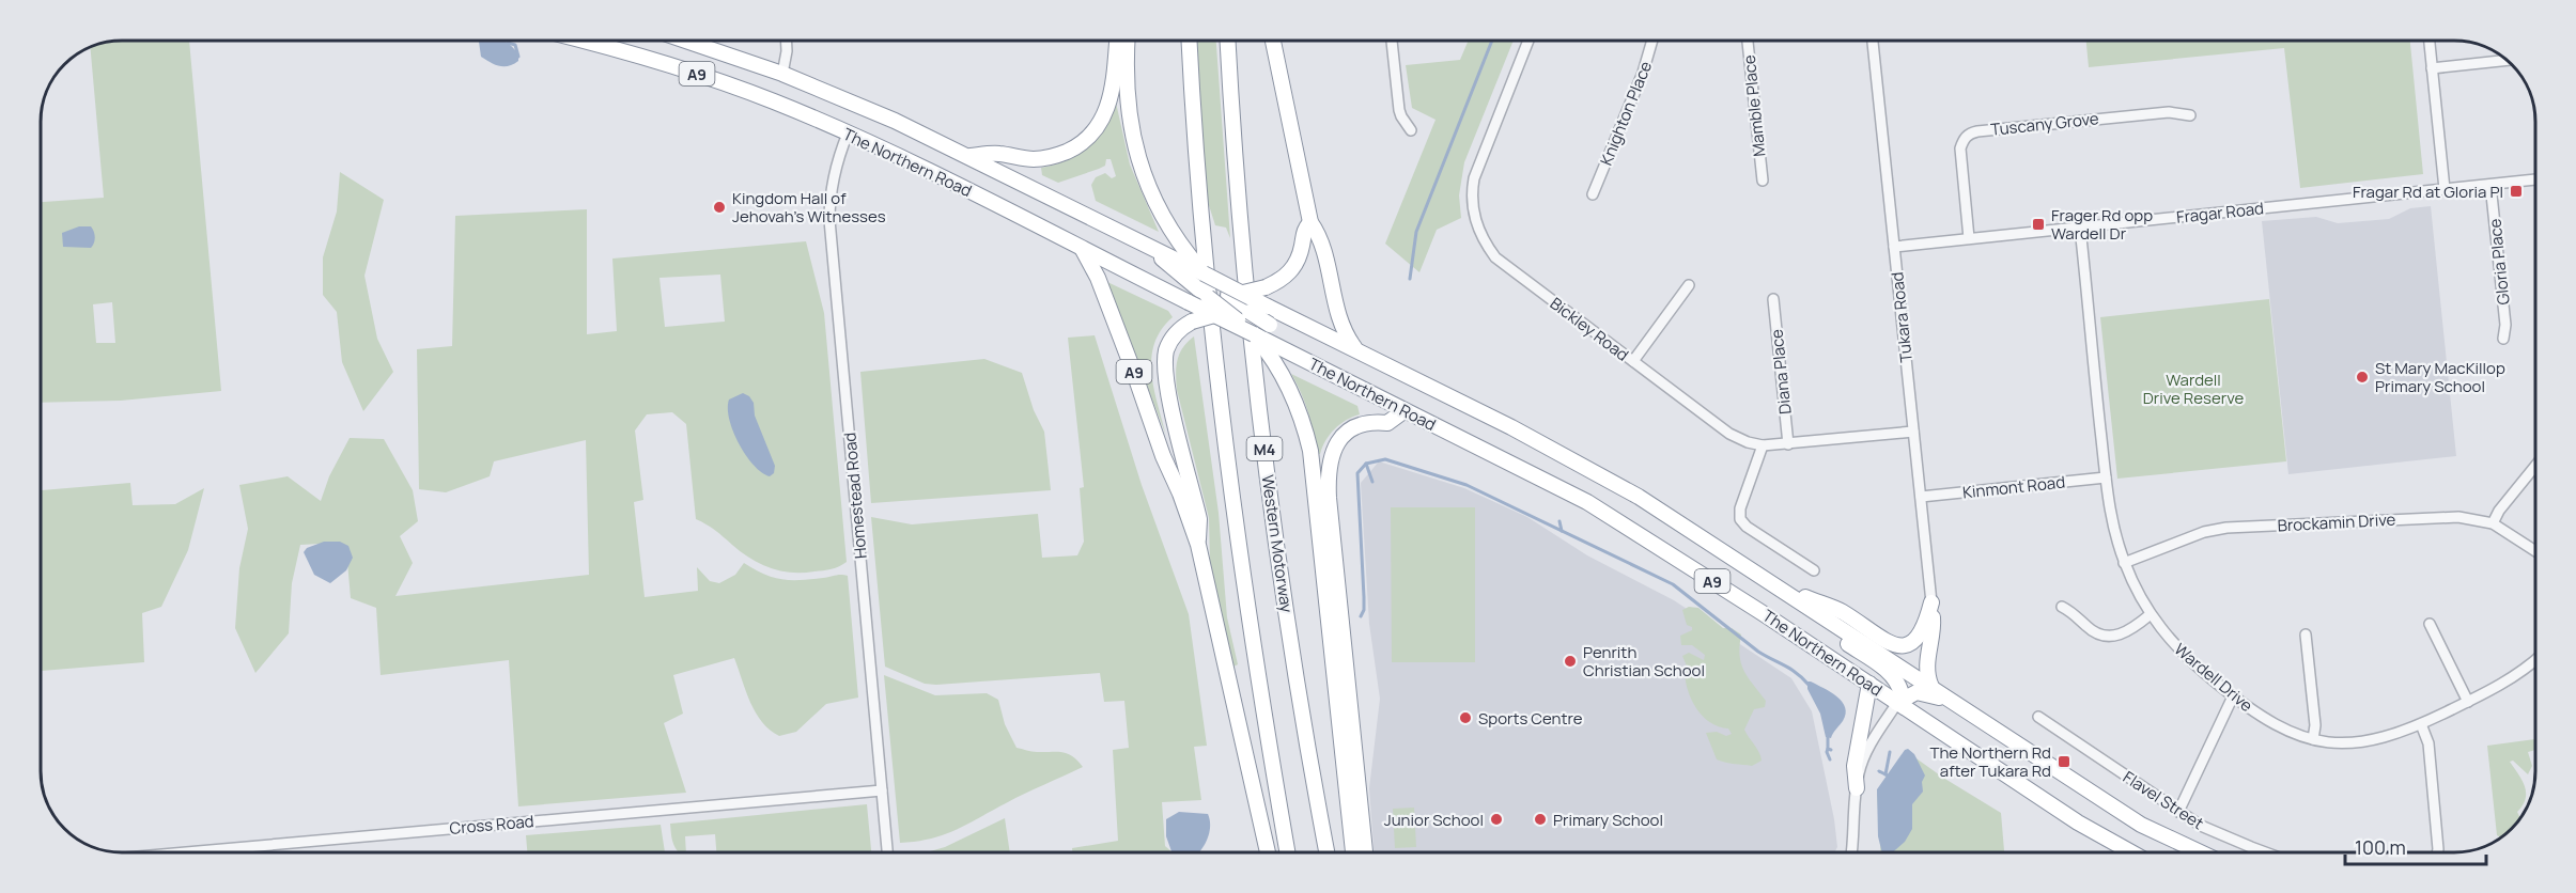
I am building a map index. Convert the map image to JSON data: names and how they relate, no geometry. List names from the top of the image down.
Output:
{
  "streets": {
    "highway": [
      "A9",
      "The Northern Road",
      "M4",
      "Western Motorway"
    ],
    "street": [
      "Mamble Place",
      "Knighton Place",
      "Tuscany Grove",
      "Fragar Road",
      "Gloria Place",
      "Tukara Road",
      "Bickley Road",
      "Diana Place",
      "Kinmont Road",
      "Homestead Road",
      "Brockamin Drive",
      "Wardell Drive",
      "Flavel Street",
      "Cross Road"
    ]
  },
  "crossings": [
    ["A9", "The Northern Road"],
    ["Tuscany Grove", "Fragar Road"],
    ["The Northern Road", "Homestead Road"],
    ["Fragar Road", "Gloria Place"],
    ["Fragar Road", "Tukara Road"],
    ["Fragar Road", "Wardell Drive"],
    ["Tukara Road", "Bickley Road"],
    ["Tukara Road", "Kinmont Road"],
    ["Bickley Road", "Diana Place"],
    ["Kinmont Road", "Wardell Drive"],
    ["Homestead Road", "Cross Road"],
    ["Brockamin Drive", "Wardell Drive"]
  ],
  "parks": ["Wardell Drive Reserve"],
  "places": {
    "transit": ["Fragar Rd at Gloria Pl", "Frager Rd opp Wardell Dr", "The Northern Rd after Tukara Rd"],
    "other": [
      "Kingdom Hall of Jehovah's Witnesses",
      "St Mary MacKillop Primary School",
      "Penrith Christian School",
      "Sports Centre",
      "Junior School",
      "Primary School"
    ]
  },
  "scale_bar": "100 m"
}
